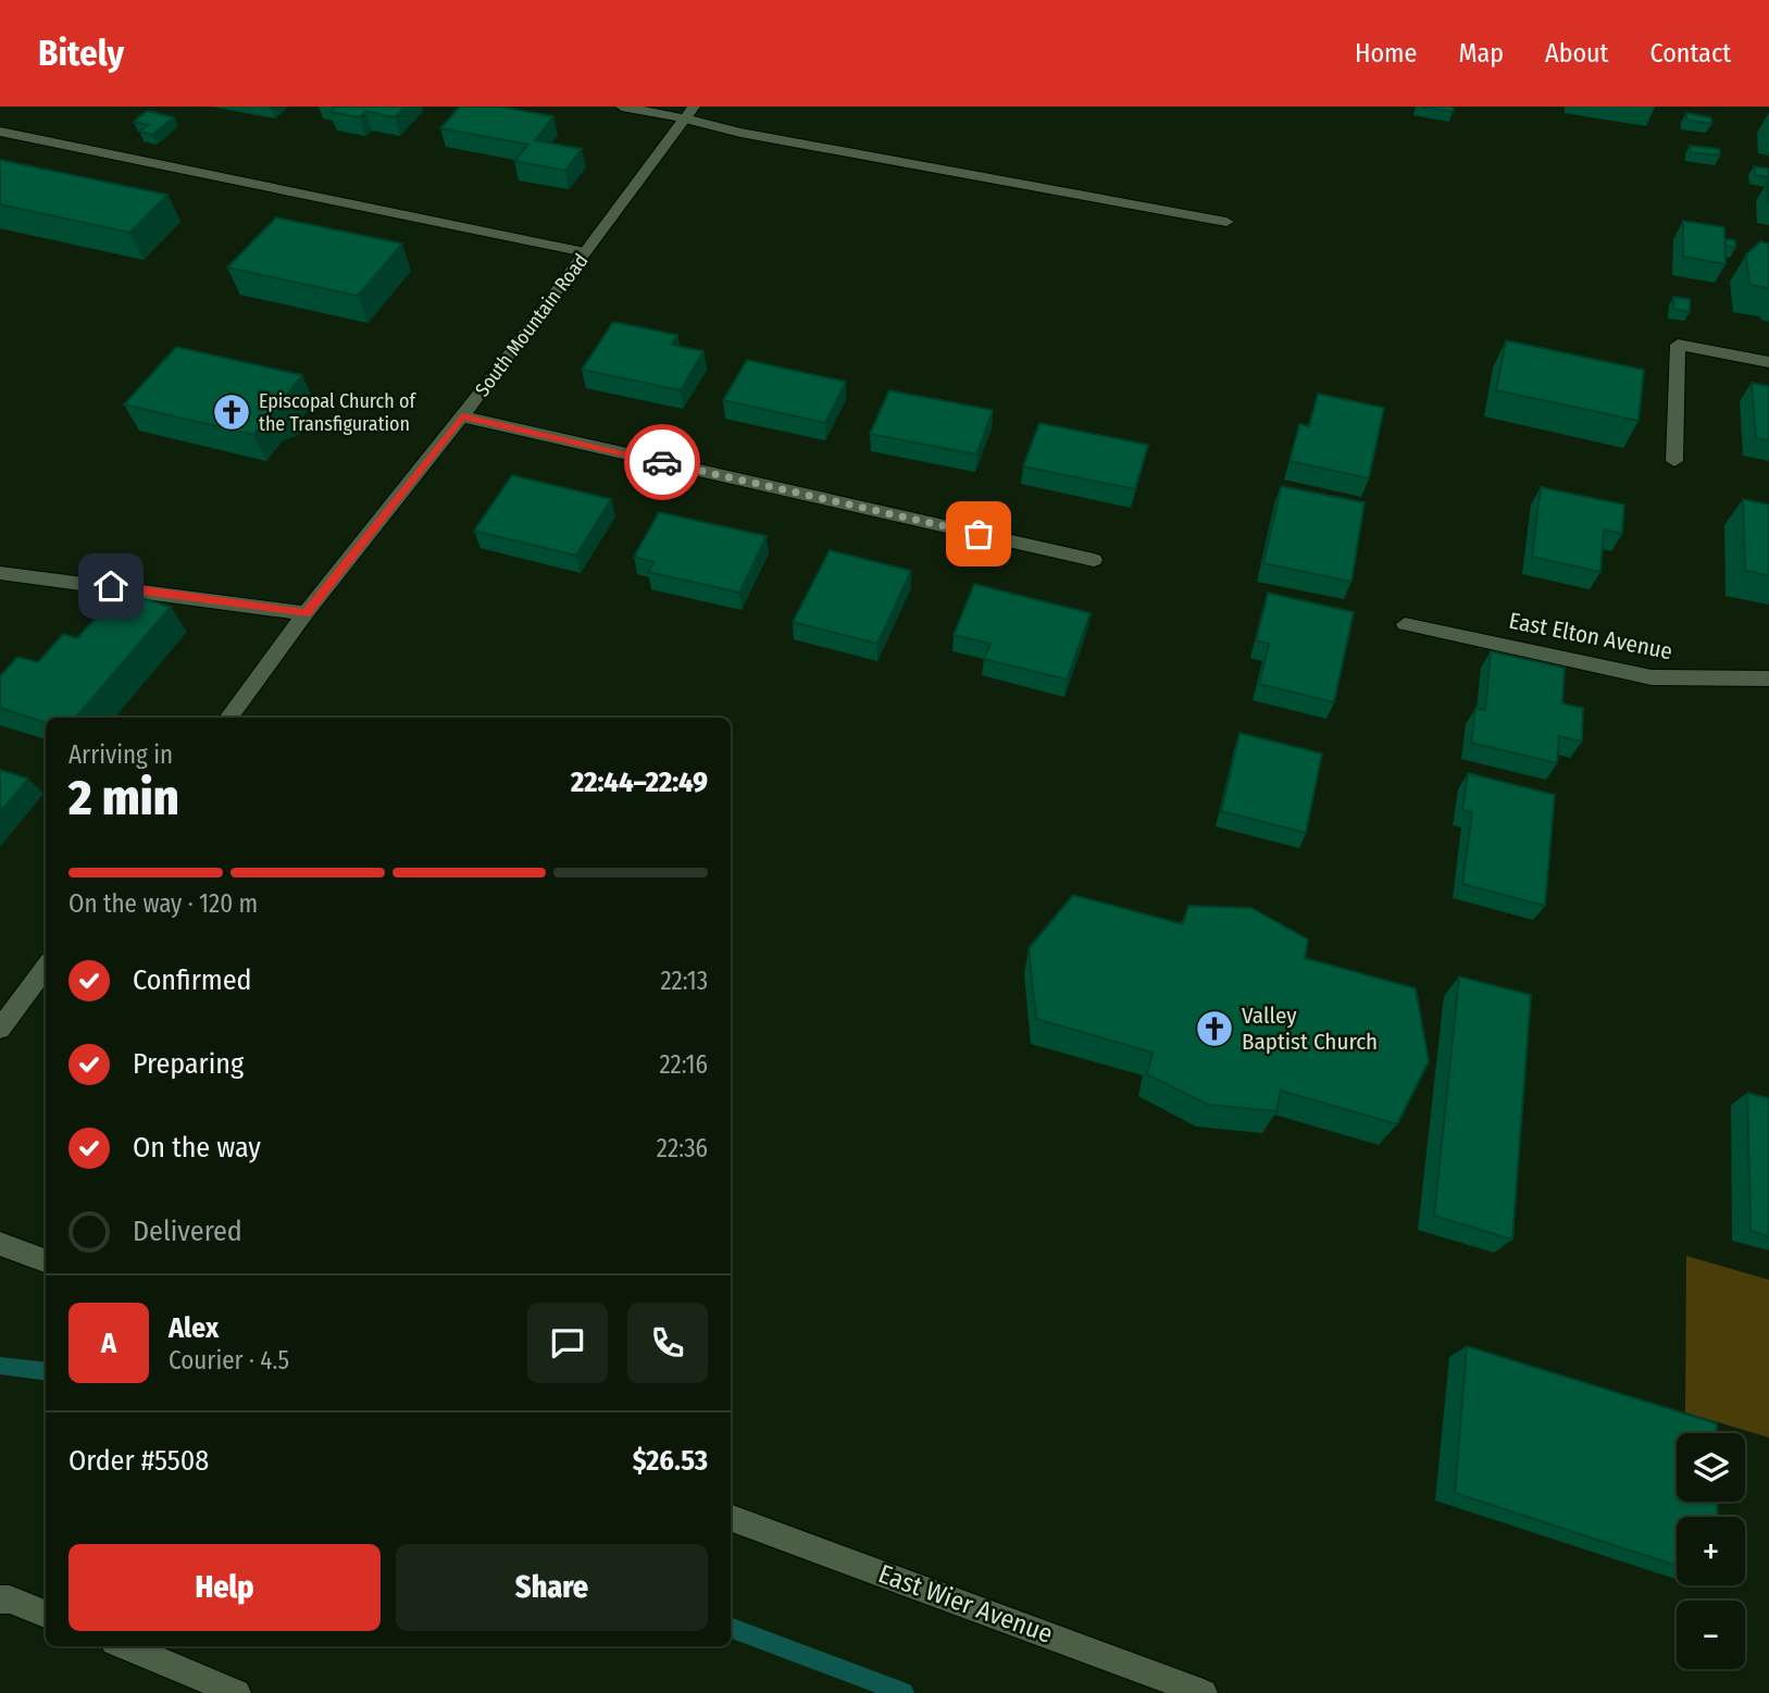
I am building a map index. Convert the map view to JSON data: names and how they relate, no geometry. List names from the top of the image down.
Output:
{
  "streets": {
    "street": ["South Mountain Road", "East Elton Avenue", "East Wier Avenue"]
  },
  "places": {
    "church": ["Episcopal Church of the Transfiguration", "Valley Baptist Church"]
  },
  "page": {
    "header": "Bitely",
    "nav": [
      "Home",
      "Map",
      "About",
      "Contact"
    ],
    "heading": ["2 min", "Arriving in", "22:44–22:49"],
    "panel": [
      "Alex",
      "Courier · 4.5",
      "Order #5508",
      "$26.53"
    ],
    "bar": "On the way · 120 m",
    "list": [
      ["Confirmed", "22:13"],
      ["Preparing", "22:16"],
      ["On the way", "22:36"],
      "Delivered"
    ],
    "round": "A",
    "map_buttons": ["+", "−"],
    "buttons": ["Help", "Share"]
  }
}
